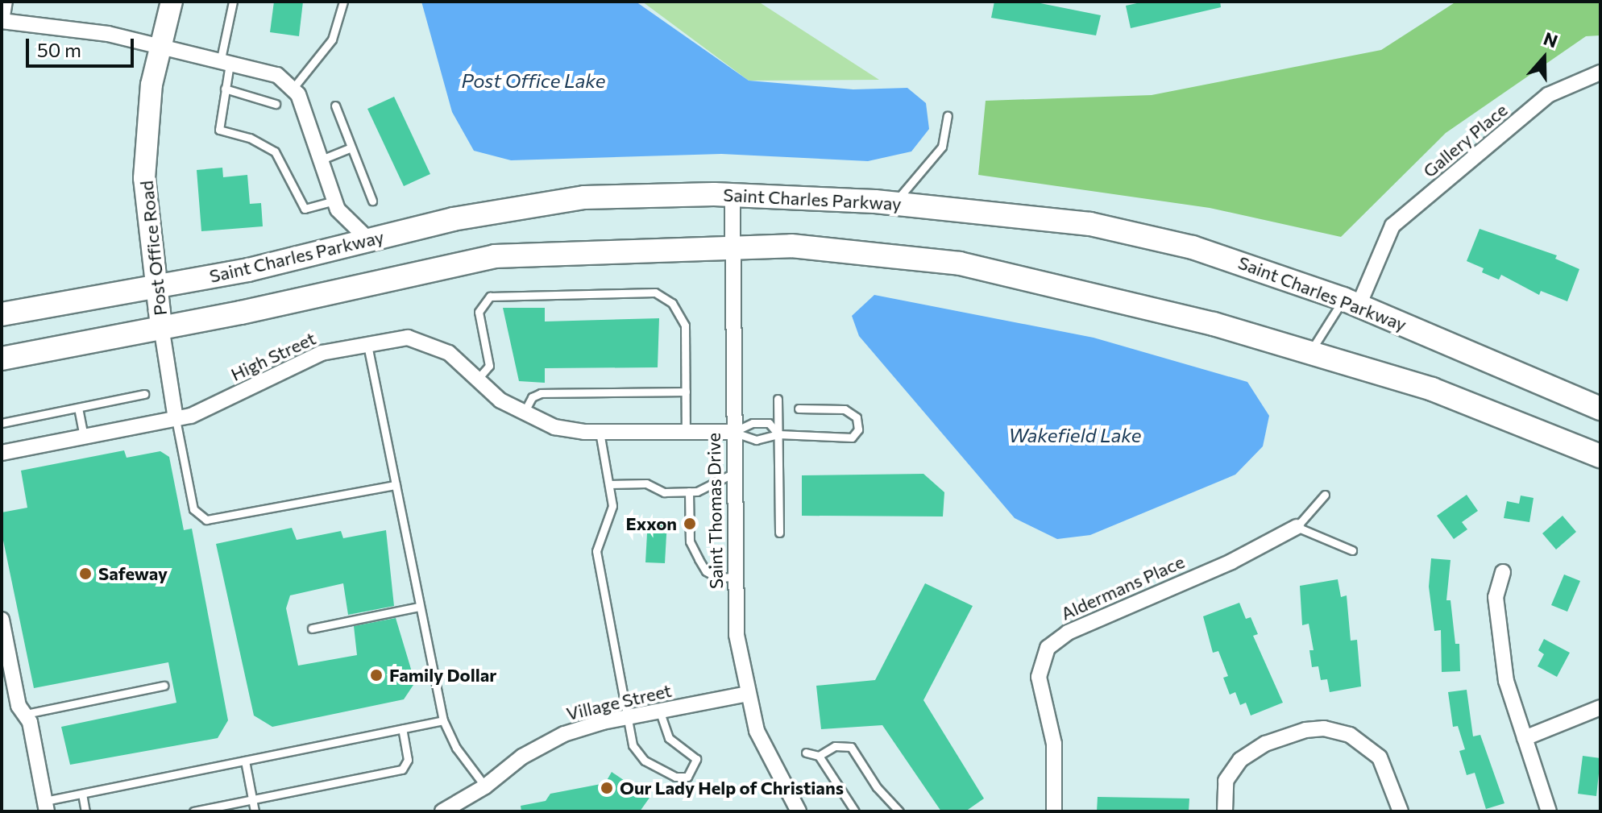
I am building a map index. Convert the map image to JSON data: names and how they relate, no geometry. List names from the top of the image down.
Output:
{
  "streets": {
    "main road": ["Saint Charles Parkway"],
    "street": [
      "Gallery Place",
      "Post Office Road",
      "High Street",
      "Saint Thomas Drive",
      "Aldermans Place",
      "Village Street"
    ]
  },
  "crossings": [
    ["Gallery Place", "Saint Charles Parkway"],
    ["Saint Charles Parkway", "Post Office Road"],
    ["Saint Charles Parkway", "Saint Thomas Drive"],
    ["Post Office Road", "High Street"],
    ["High Street", "Saint Thomas Drive"],
    ["Saint Thomas Drive", "Village Street"]
  ],
  "water": ["Post Office Lake", "Wakefield Lake"],
  "places": [
    "Exxon",
    "Safeway",
    "Family Dollar",
    "Our Lady Help of Christians"
  ],
  "scale_bar": "50 m",
  "north": "top"
}
